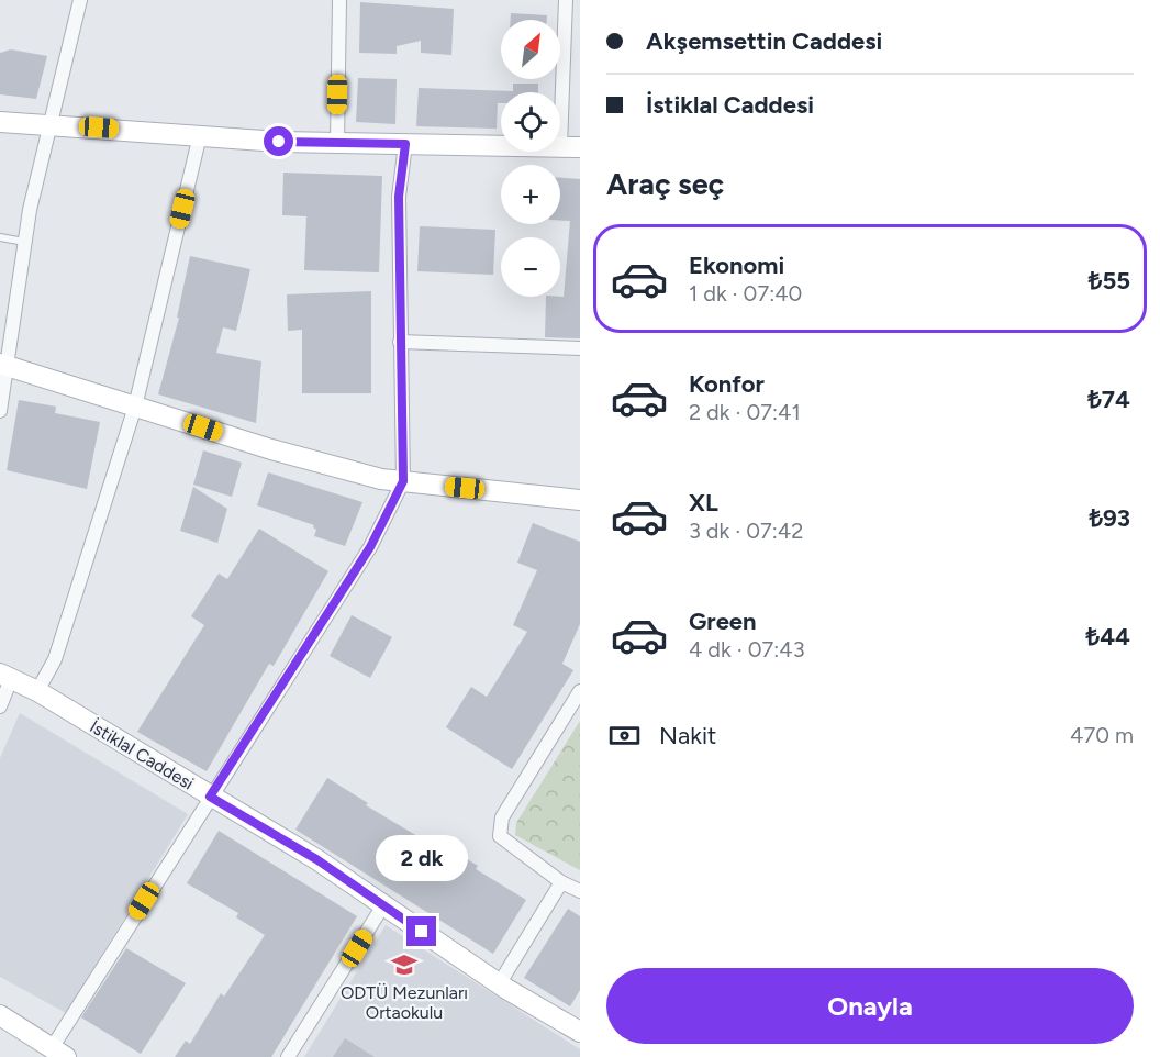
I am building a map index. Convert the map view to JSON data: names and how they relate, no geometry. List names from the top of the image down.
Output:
{
  "streets": {
    "street": ["İstiklal Caddesi"]
  },
  "places": {
    "school or university": ["ODTÜ Mezunları Ortaokulu"]
  },
  "north": "top right",
  "page": {
    "banner": ["Akşemsettin Caddesi", "İstiklal Caddesi"],
    "map_buttons": ["+", "−"],
    "heading": "Araç seç",
    "list": [
      {
        "name": "Ekonomi",
        "note": "1 dk · 07:40",
        "value": "₺55"
      },
      {
        "name": "Konfor",
        "note": "2 dk · 07:41",
        "value": "₺74"
      },
      {
        "name": "XL",
        "note": "3 dk · 07:42",
        "value": "₺93"
      },
      {
        "name": "Green",
        "note": "4 dk · 07:43",
        "value": "₺44"
      }
    ],
    "pay": ["Nakit", "470 m"],
    "bubble": "2 dk",
    "buttons": "Onayla"
  }
}
